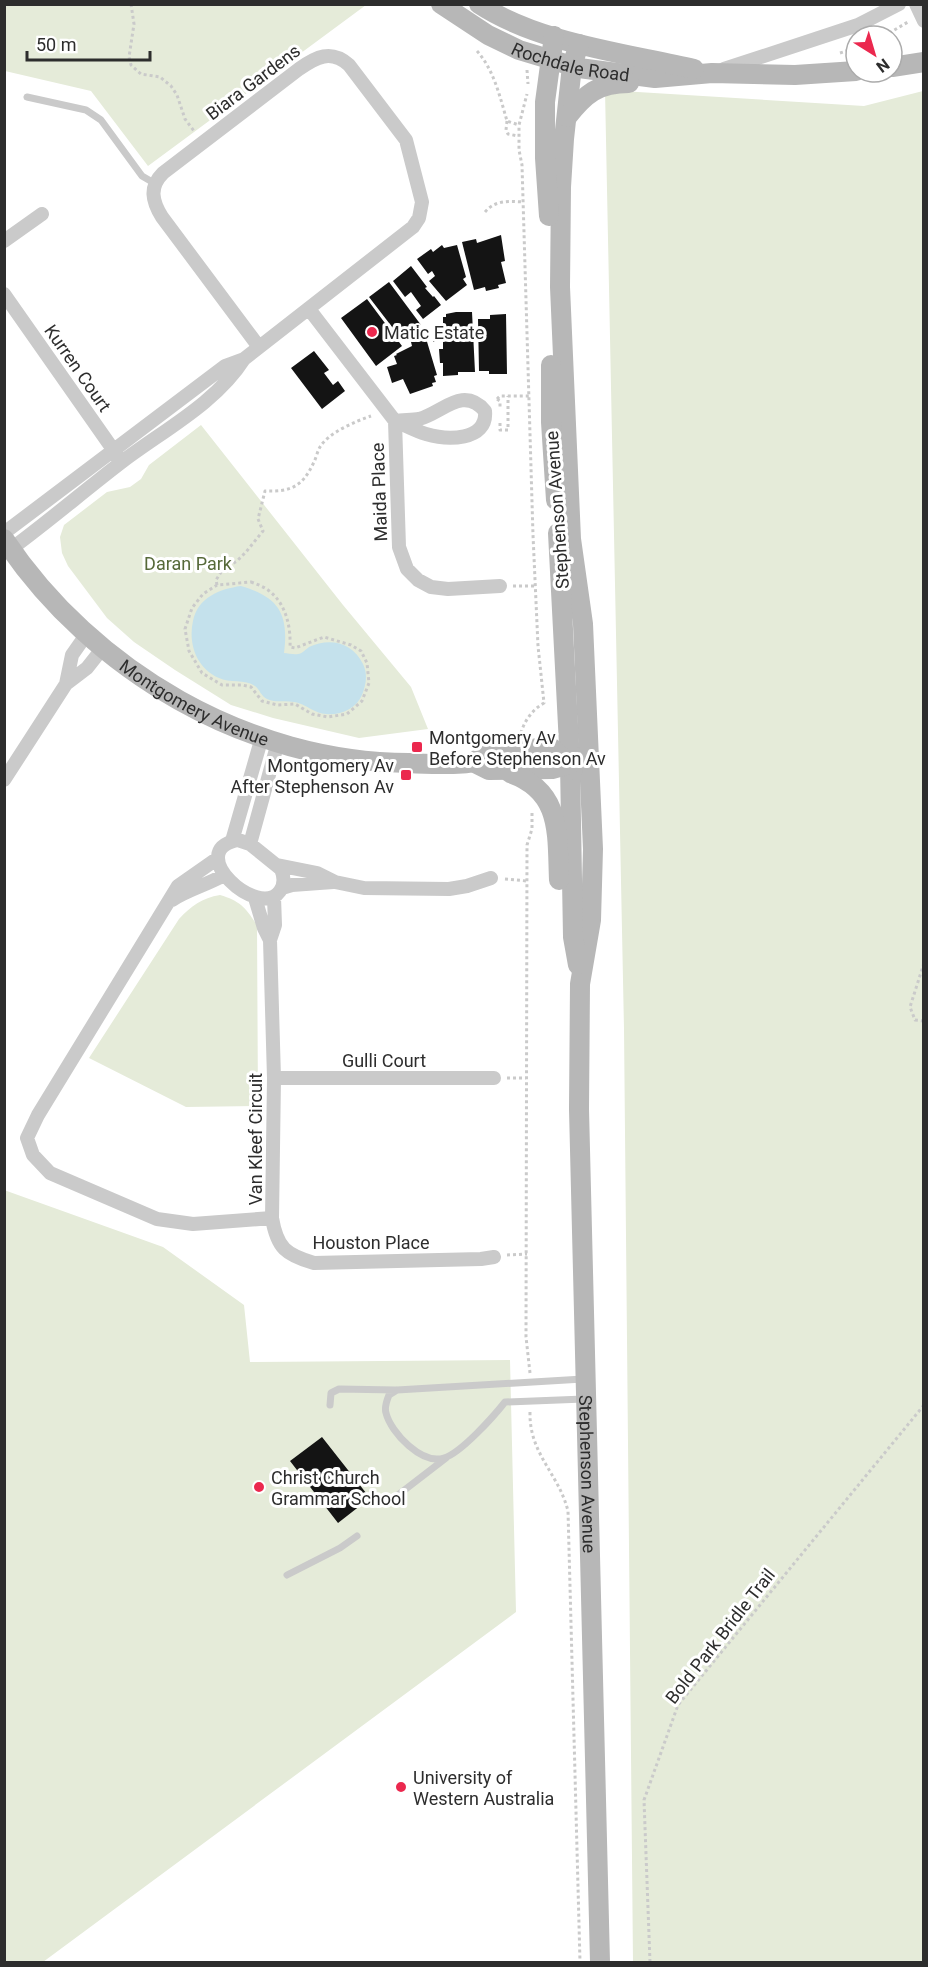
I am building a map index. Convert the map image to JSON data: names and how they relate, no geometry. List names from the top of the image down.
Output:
{
  "streets": {
    "main road": ["Rochdale Road", "Stephenson Avenue", "Montgomery Avenue"],
    "street": [
      "Biara Gardens",
      "Kurren Court",
      "Maida Place",
      "Gulli Court",
      "Van Kleef Circuit",
      "Houston Place"
    ],
    "path": ["Bold Park Bridle Trail"]
  },
  "crossings": [
    ["Rochdale Road", "Stephenson Avenue"],
    ["Biara Gardens", "Kurren Court"],
    ["Biara Gardens", "Montgomery Avenue"],
    ["Stephenson Avenue", "Montgomery Avenue"],
    ["Gulli Court", "Van Kleef Circuit"],
    ["Van Kleef Circuit", "Houston Place"]
  ],
  "parks": ["Daran Park"],
  "places": {
    "other": ["Matic Estate", "Christ Church Grammar School", "University of Western Australia"],
    "transit": ["Montgomery Av Before Stephenson Av", "Montgomery Av After Stephenson Av"]
  },
  "scale_bar": "50 m",
  "north": "bottom right"
}
